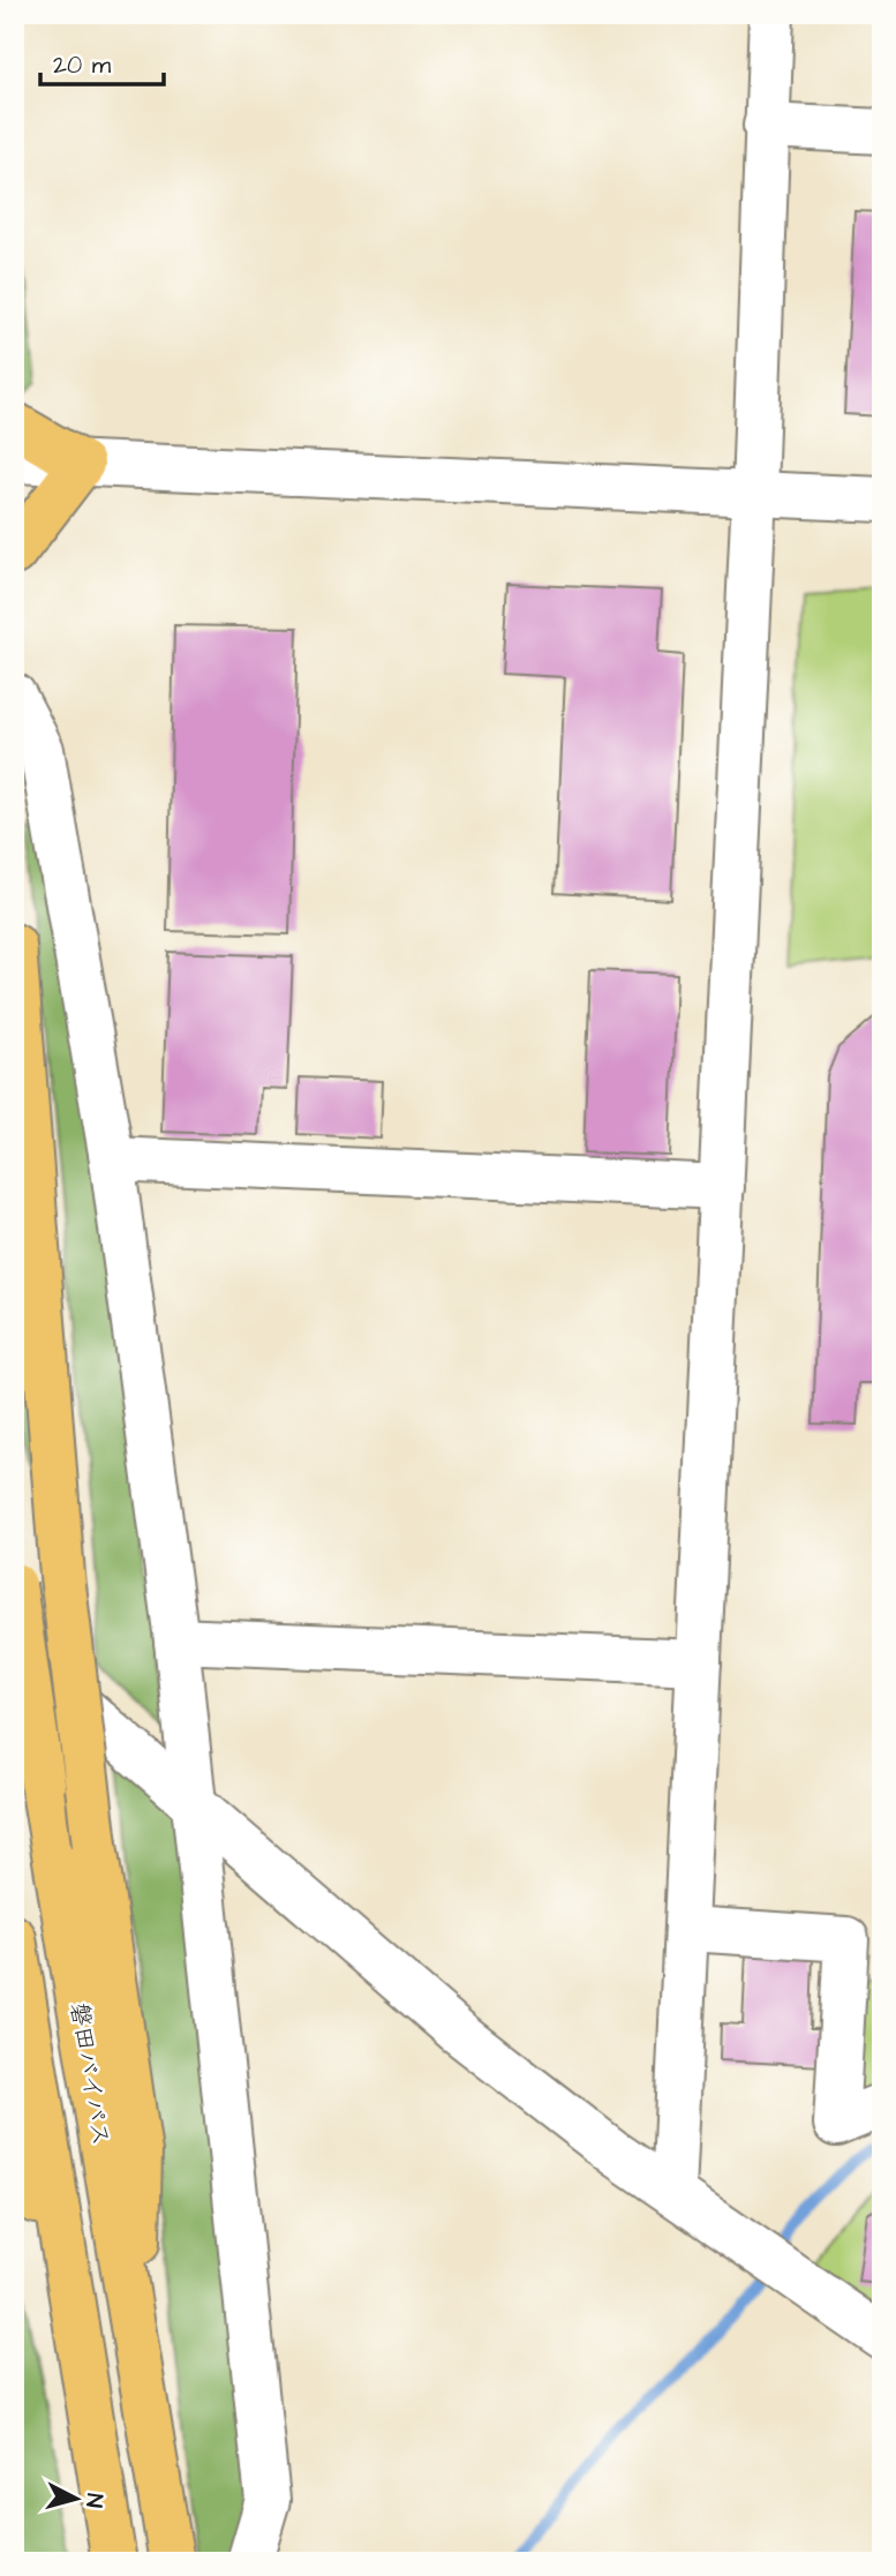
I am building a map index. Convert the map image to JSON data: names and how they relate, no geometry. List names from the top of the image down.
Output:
{
  "streets": {
    "highway": ["磐田バイパス"]
  },
  "scale_bar": "20 m",
  "north": "right"
}
